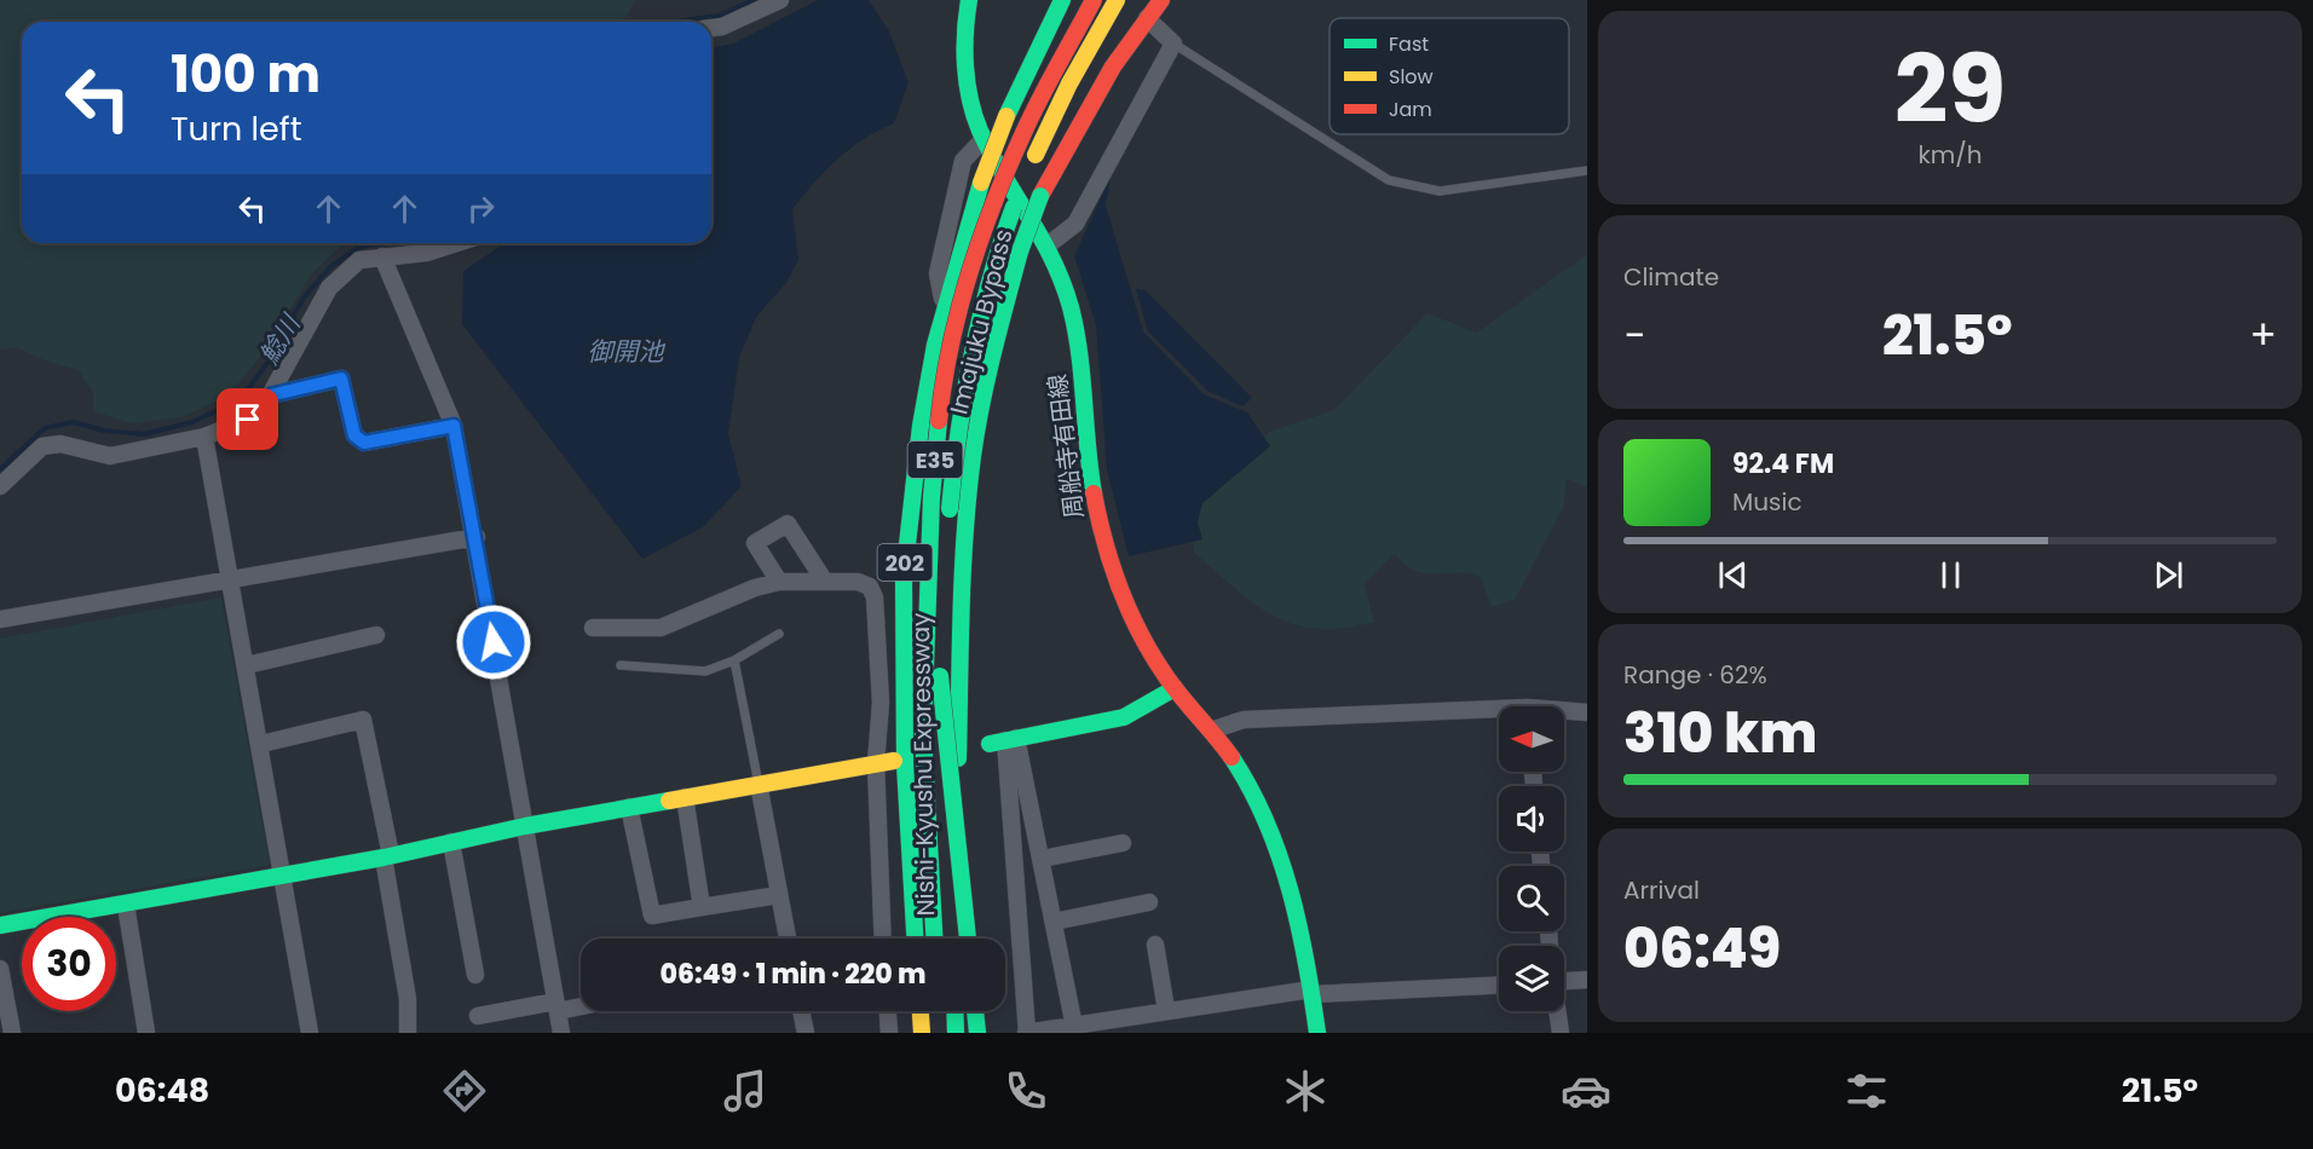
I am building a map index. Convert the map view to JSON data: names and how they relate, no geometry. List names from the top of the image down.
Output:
{
  "streets": {
    "main road": [
      "Imajuku Bypass",
      "周船寺有田線",
      "E35",
      "202",
      "Nishi-Kyushu Expressway"
    ]
  },
  "water": ["鯰川", "御開池"],
  "legend": ["Fast", "Slow", "Jam"],
  "north": "left",
  "page": {
    "tile": [
      ["29", "km/h"],
      "Climate",
      ["Range · 62%", "310 km"],
      ["Arrival", "06:49"]
    ],
    "turn": ["100 m", "Turn left"],
    "heat": ["−", "21.5°", "+"],
    "song": ["92.4 FM", "Music"],
    "limit": "30",
    "trip": "06:49 · 1 min · 220 m",
    "tabs": ["06:48", "21.5°"]
  }
}
